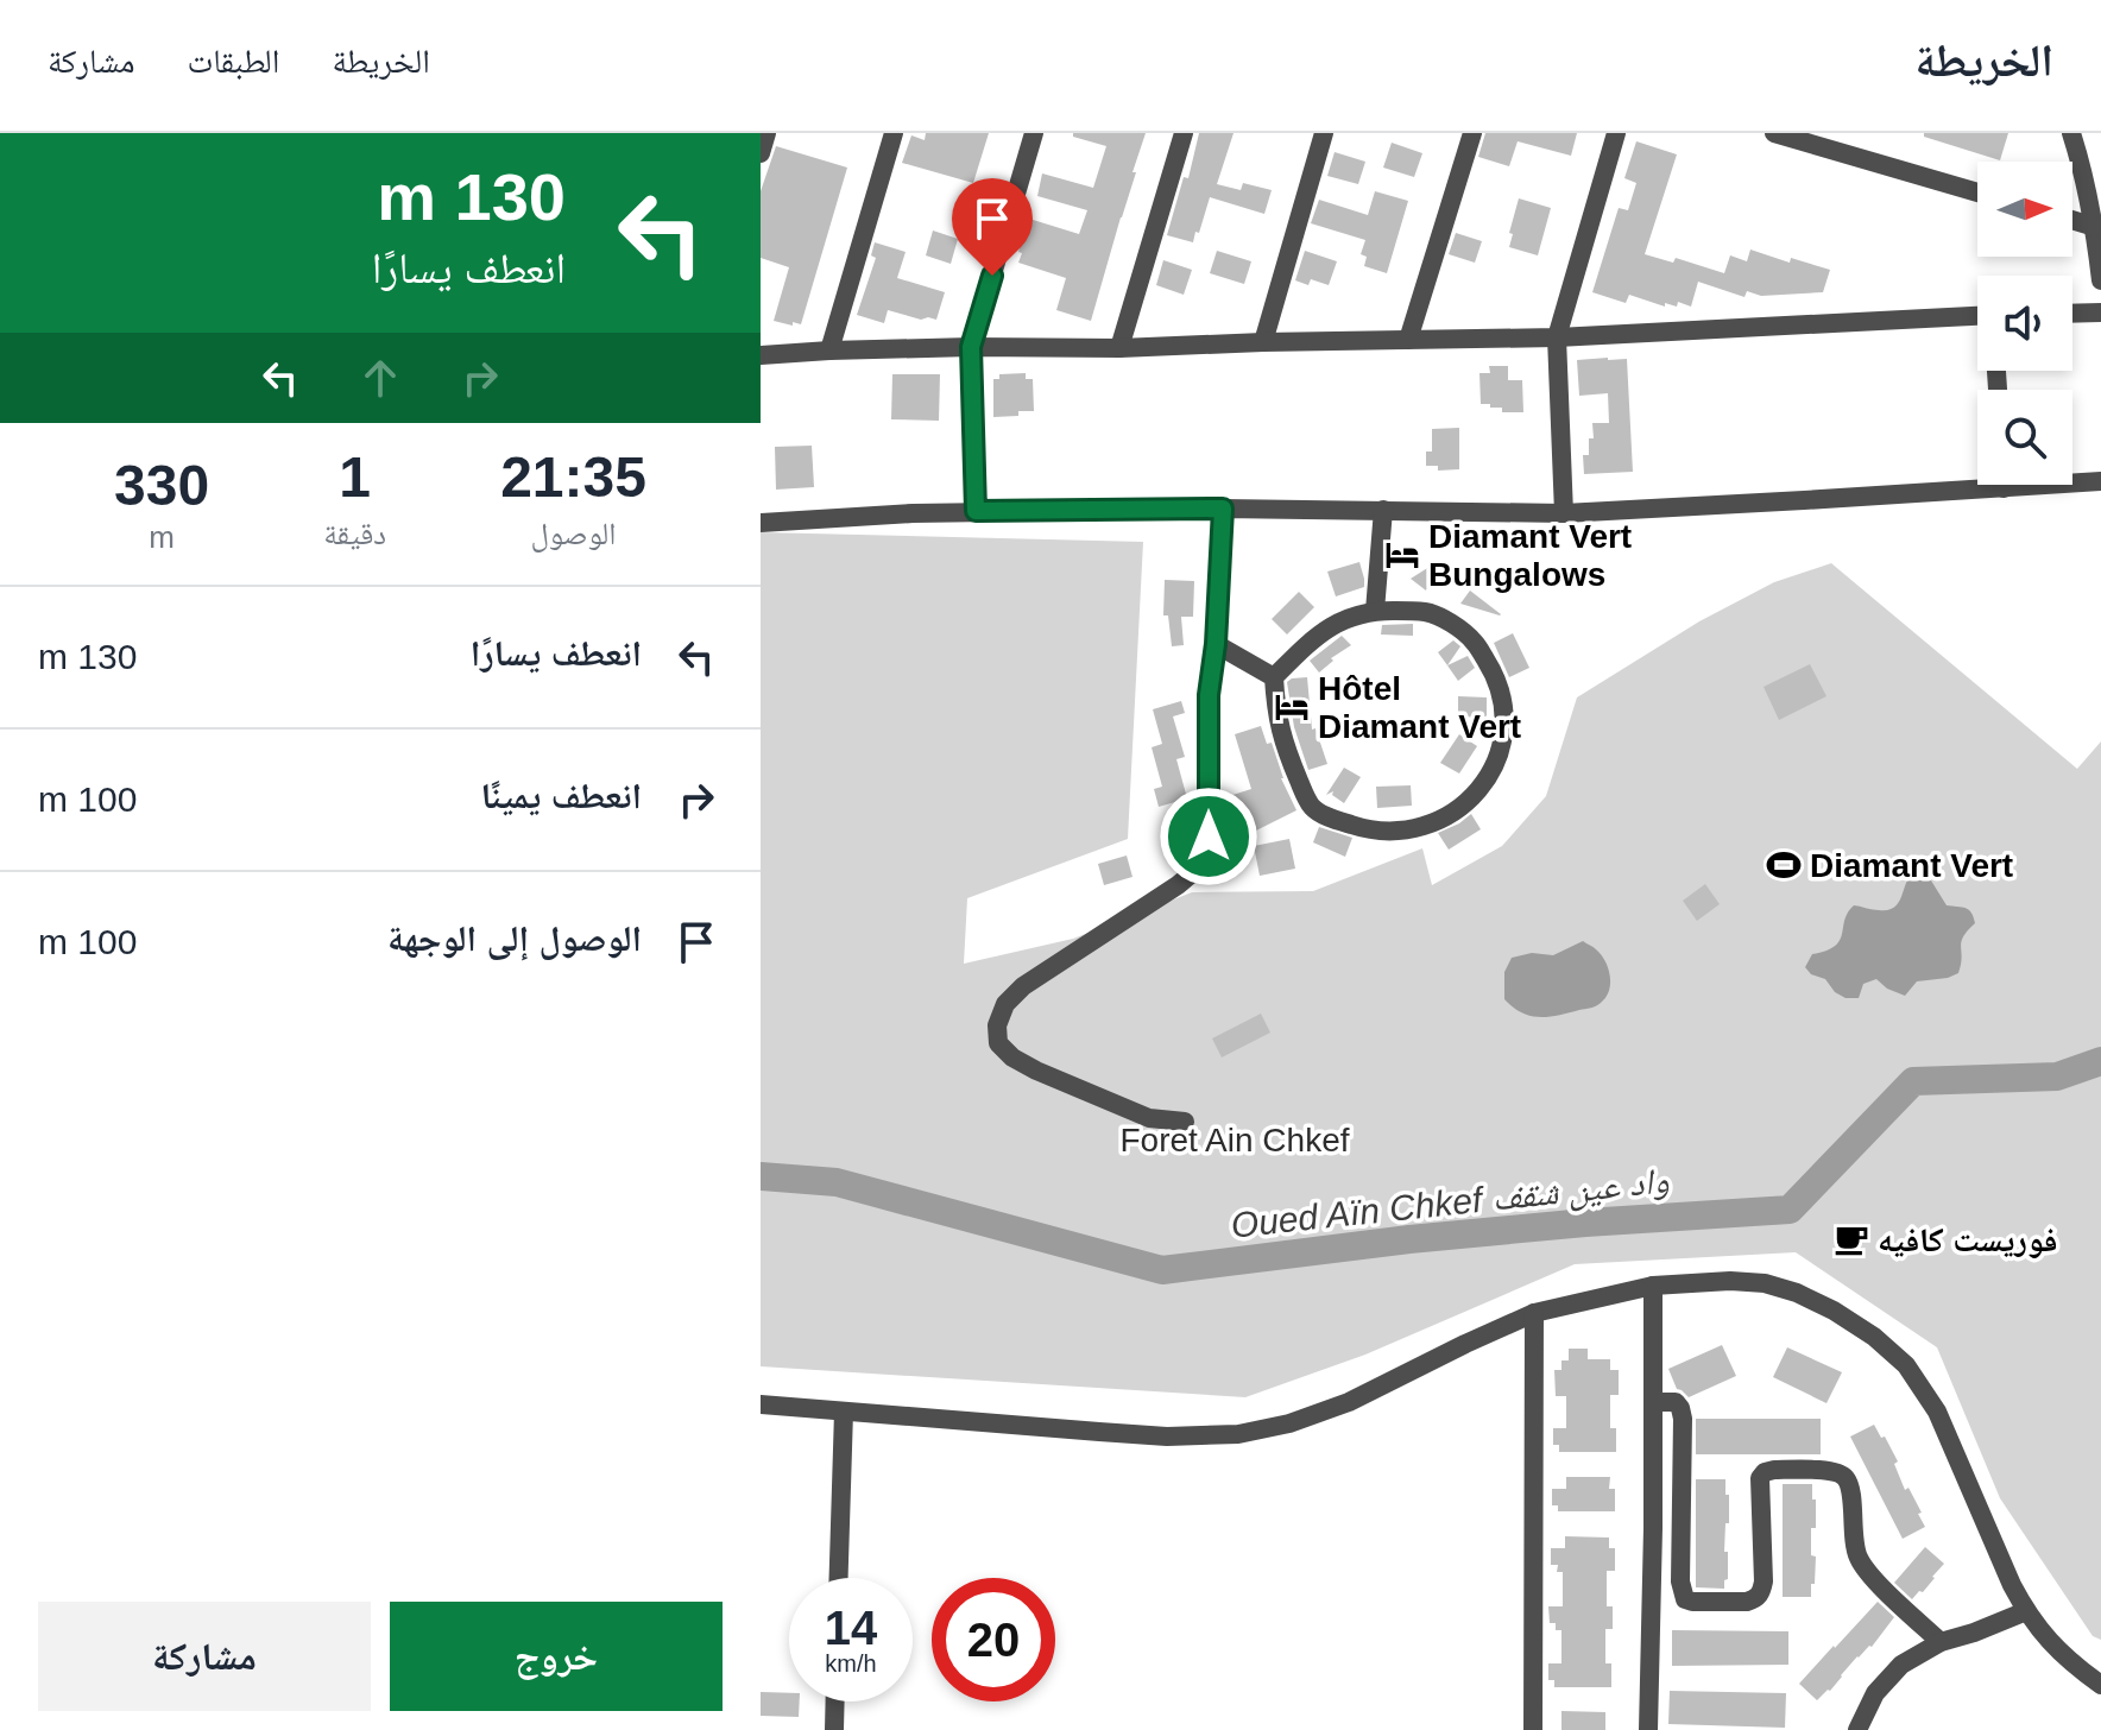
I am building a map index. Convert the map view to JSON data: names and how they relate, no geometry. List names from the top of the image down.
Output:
{
  "water": ["Oued Aïn Chkef واد عين شقف"],
  "parks": ["Foret Ain Chkef"],
  "places": {
    "hotel": ["Diamant Vert Bungalows", "Hôtel Diamant Vert"],
    "sports": ["Diamant Vert"],
    "cafe": ["فوريست كافيه"]
  },
  "north": "right",
  "page": {
    "header": "الخريطة",
    "nav": ["الخريطة", "الطبقات", "مشاركة"],
    "turn": ["130 m", "انعطف يسارًا"],
    "eta": [
      "21:35",
      "الوصول",
      "1",
      "دقيقة",
      "330",
      "m"
    ],
    "list": [
      {
        "name": "انعطف يسارًا",
        "value": "130 m"
      },
      {
        "name": "انعطف يمينًا",
        "value": "100 m"
      },
      {
        "name": "الوصول إلى الوجهة",
        "value": "100 m"
      }
    ],
    "speed": "14 km/h",
    "limit": "20",
    "buttons": ["خروج", "مشاركة"]
  }
}
